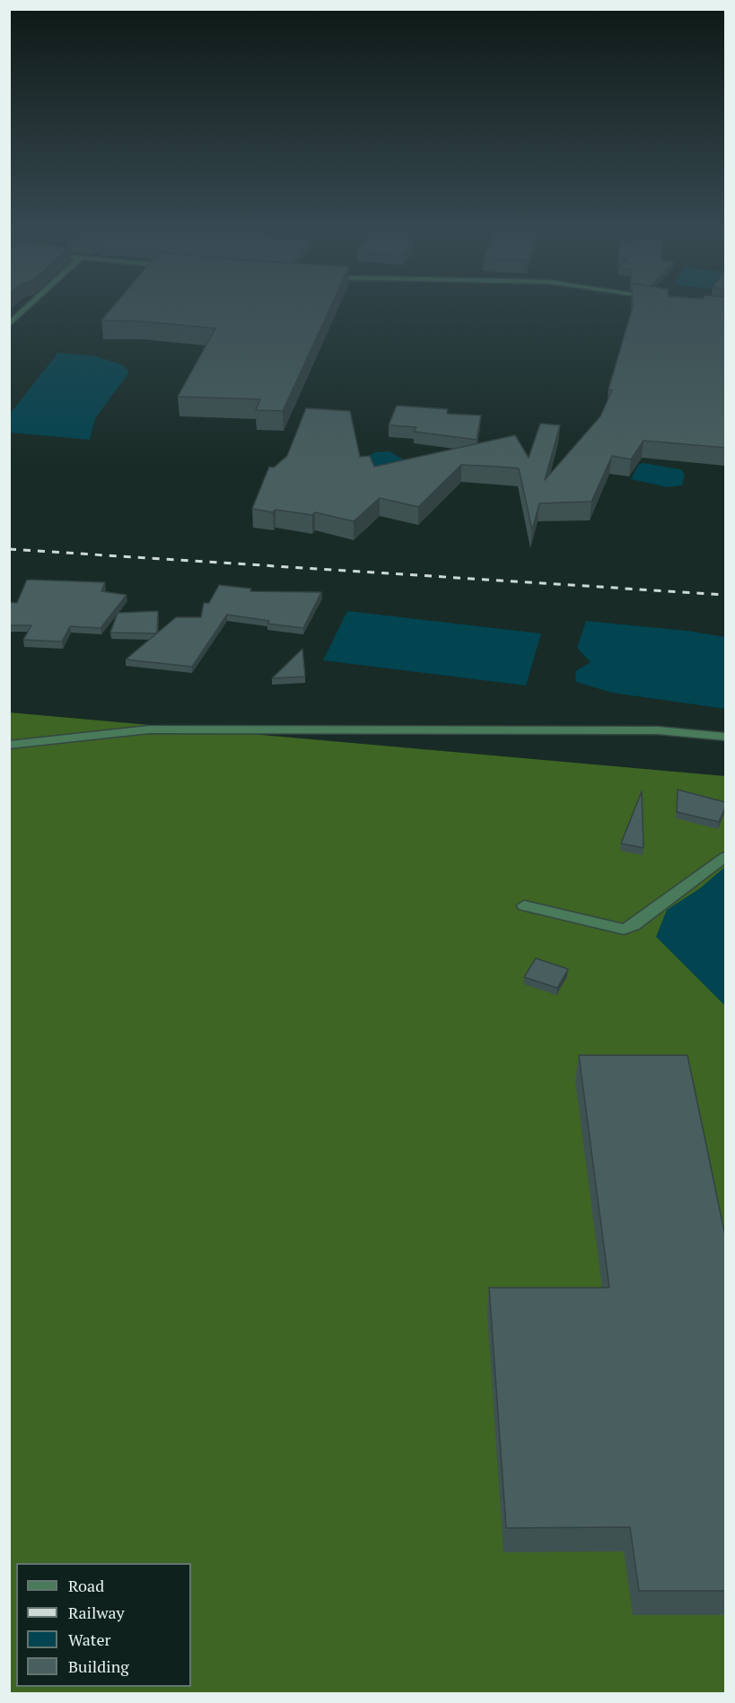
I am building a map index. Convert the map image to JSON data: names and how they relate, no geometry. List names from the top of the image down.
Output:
{
  "legend": [
    "Road",
    "Railway",
    "Water",
    "Building"
  ]
}
